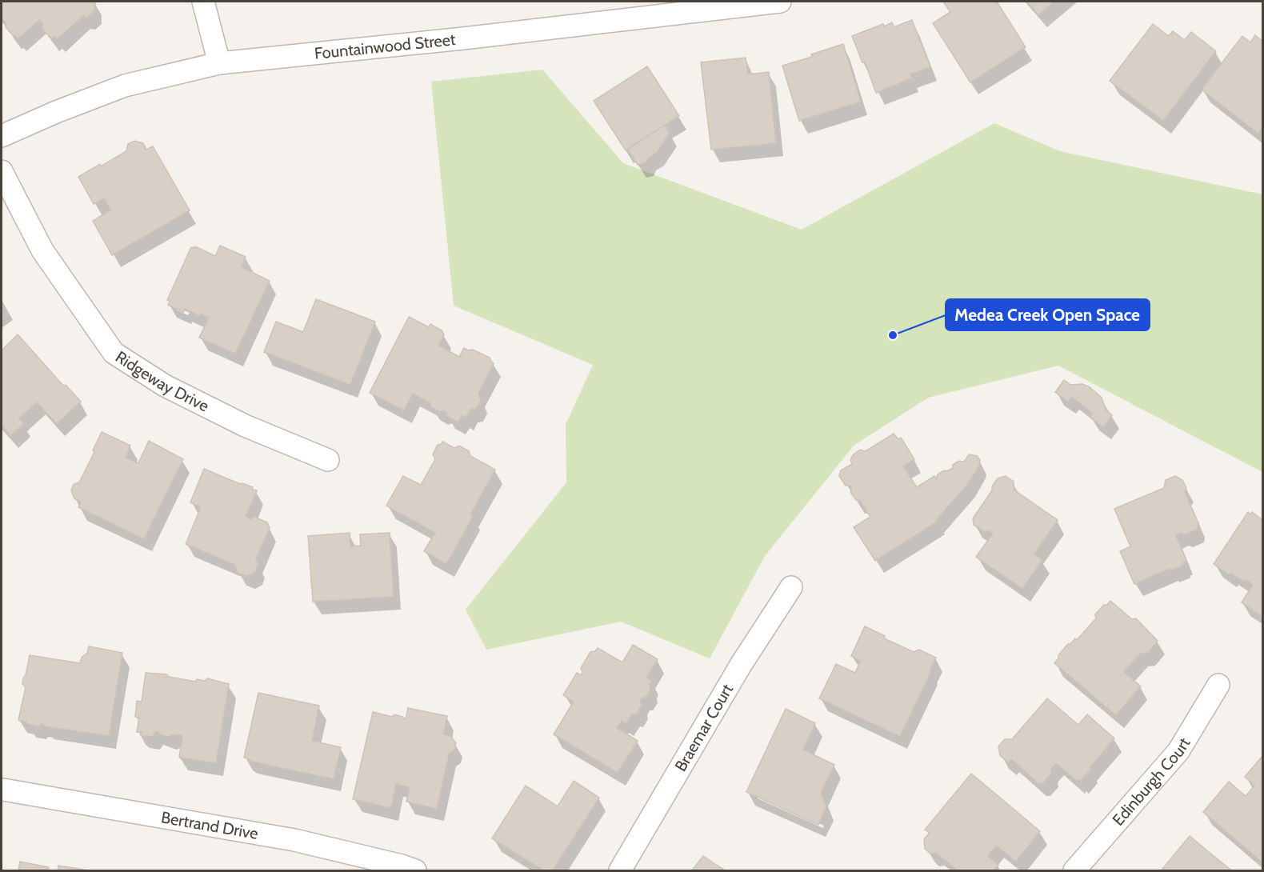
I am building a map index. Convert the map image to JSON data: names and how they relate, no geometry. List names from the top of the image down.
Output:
{
  "streets": {
    "street": [
      "Fountainwood Street",
      "Ridgeway Drive",
      "Braemar Court",
      "Edinburgh Court",
      "Bertrand Drive"
    ]
  },
  "places": ["Medea Creek Open Space"]
}
